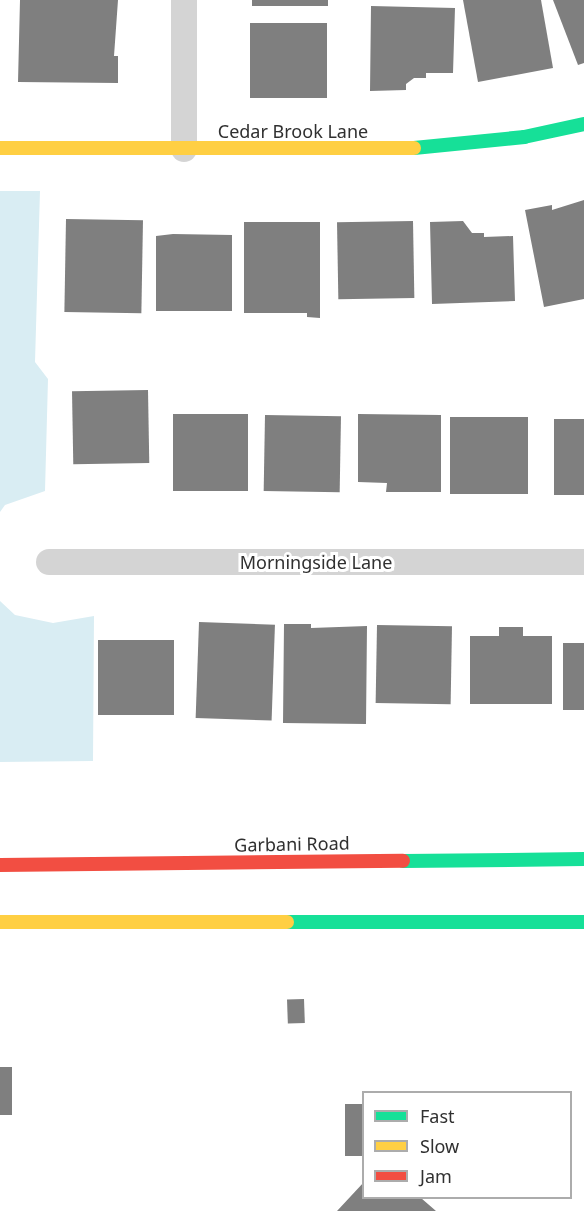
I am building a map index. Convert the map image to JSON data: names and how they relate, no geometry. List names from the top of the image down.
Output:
{
  "streets": {
    "main road": ["Cedar Brook Lane", "Garbani Road"],
    "street": ["Morningside Lane"]
  },
  "legend": ["Fast", "Slow", "Jam"]
}
